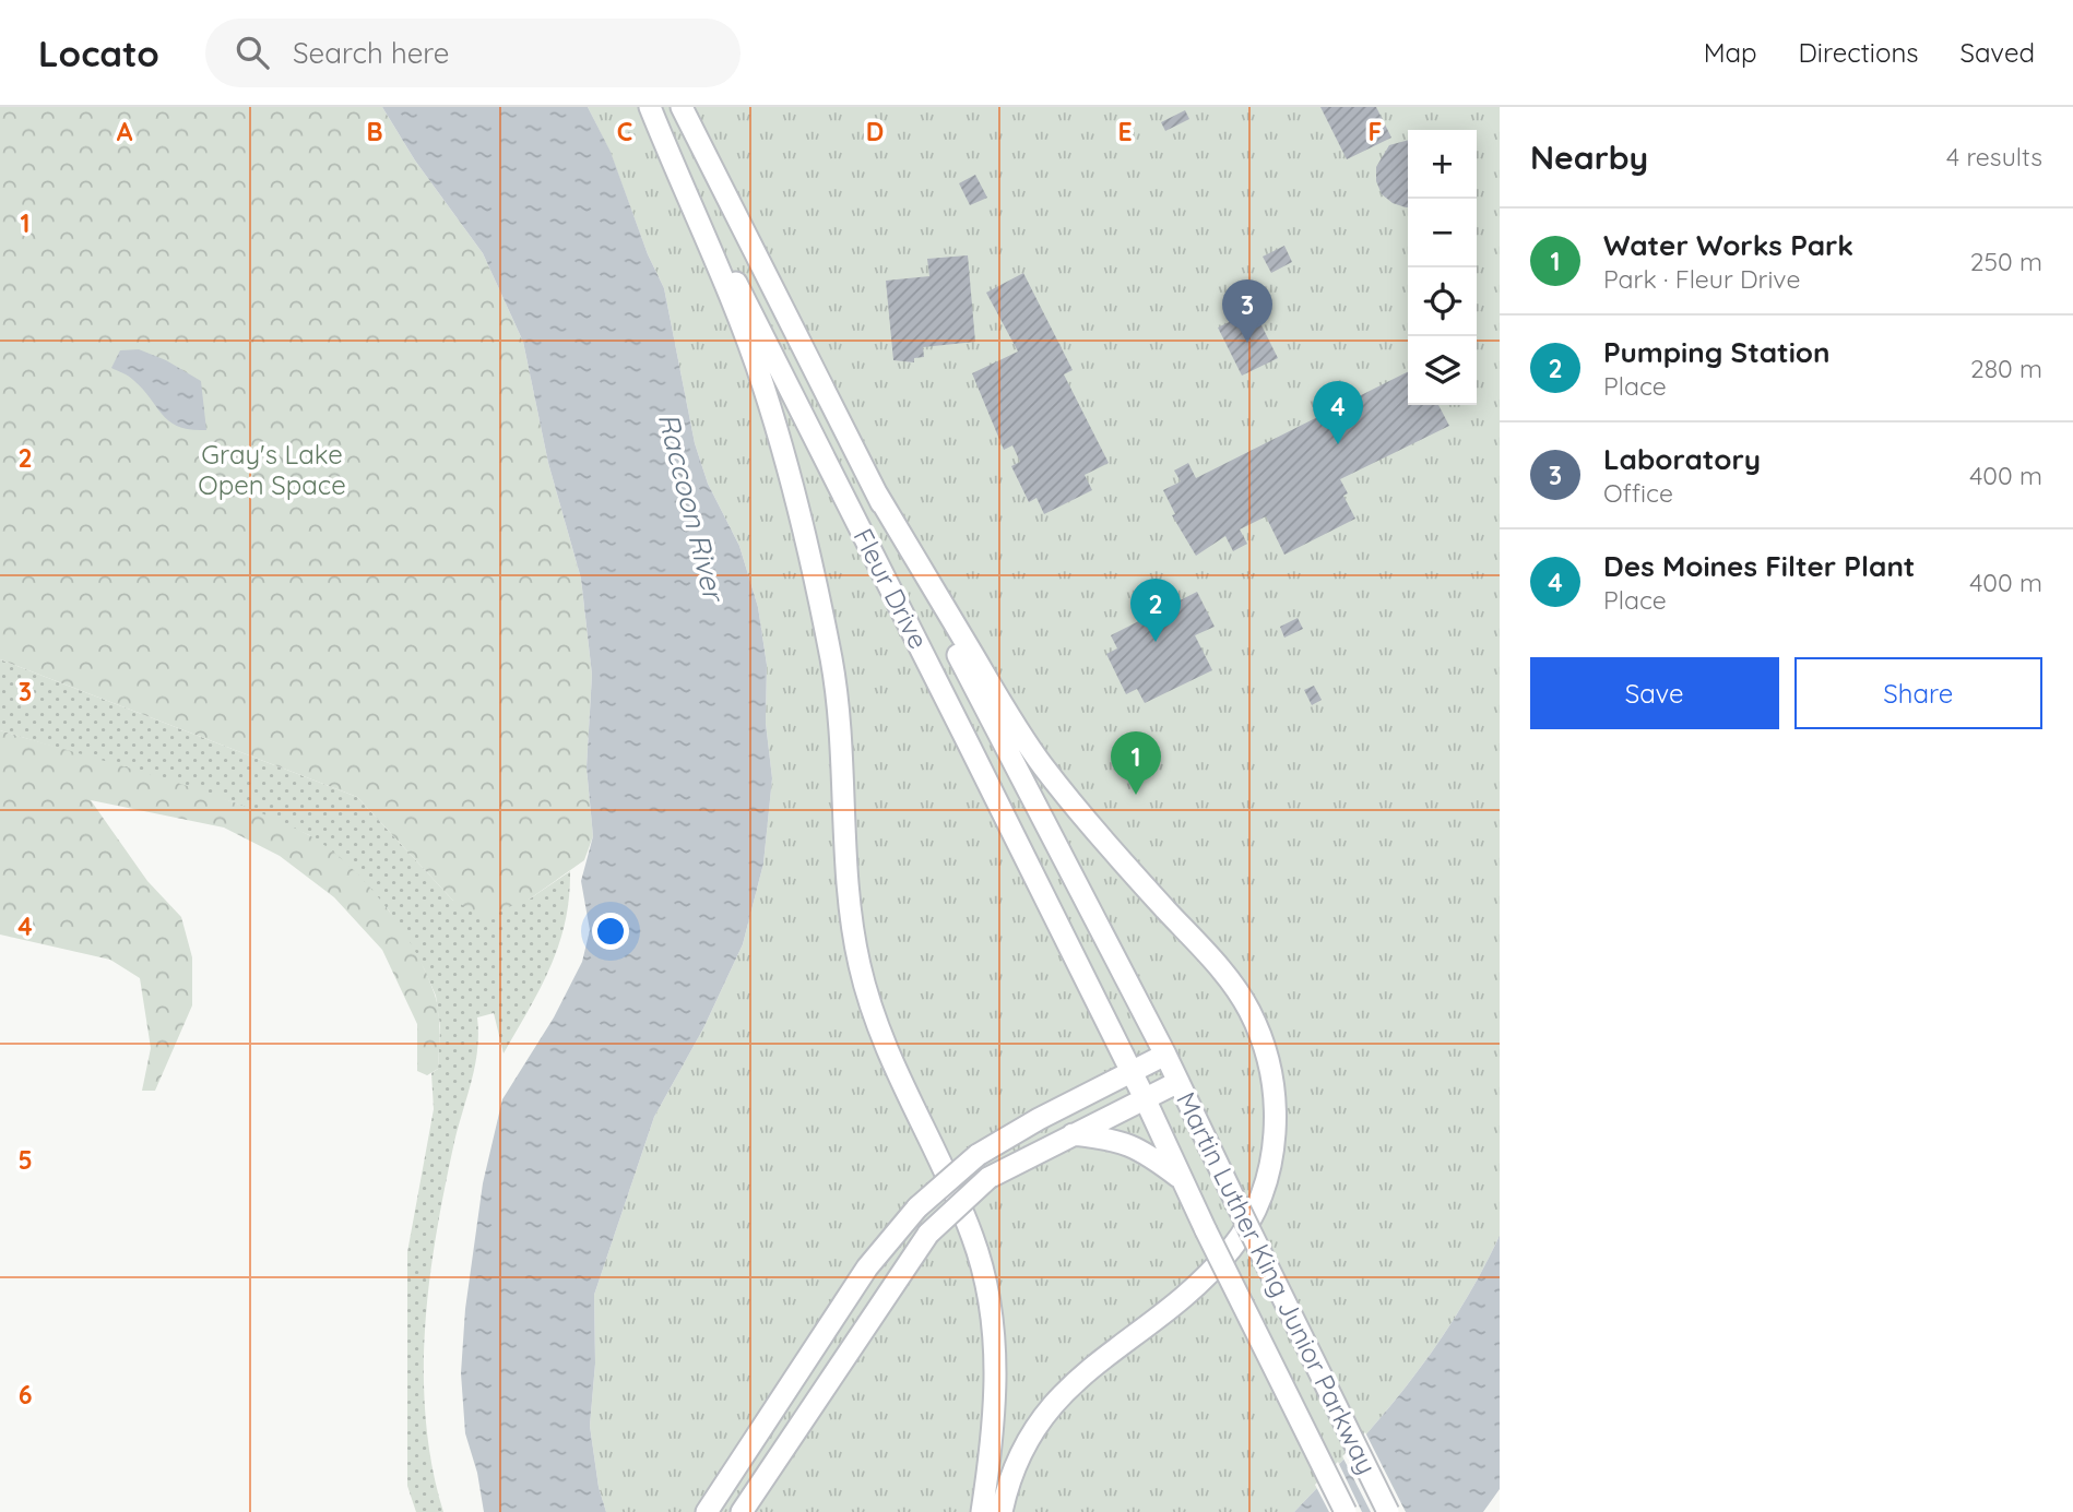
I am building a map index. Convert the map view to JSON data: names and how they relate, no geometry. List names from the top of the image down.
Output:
{
  "streets": {
    "main road": ["Fleur Drive", "Martin Luther King Junior Parkway"]
  },
  "crossings": [
    ["Fleur Drive", "Martin Luther King Junior Parkway"]
  ],
  "water": ["Raccoon River"],
  "parks": ["Gray's Lake Open Space"],
  "page": {
    "header": "Locato",
    "search": "Search here",
    "nav": ["Map", "Directions", "Saved"],
    "heading": ["Nearby", "4 results"],
    "map_buttons": ["+", "−"],
    "list": [
      {
        "mark": "1",
        "name": "Water Works Park",
        "note": "Park · Fleur Drive",
        "value": "250 m"
      },
      {
        "mark": "2",
        "name": "Pumping Station",
        "note": "Place",
        "value": "280 m"
      },
      {
        "mark": "3",
        "name": "Laboratory",
        "note": "Office",
        "value": "400 m"
      },
      {
        "mark": "4",
        "name": "Des Moines Filter Plant",
        "note": "Place",
        "value": "400 m"
      }
    ],
    "pins": [
      "3",
      "4",
      "2",
      "1"
    ],
    "buttons": ["Save", "Share"]
  },
  "grid": {
    "columns": [
      "A",
      "B",
      "C",
      "D",
      "E",
      "F"
    ],
    "rows": [
      "1",
      "2",
      "3",
      "4",
      "5",
      "6"
    ]
  }
}
